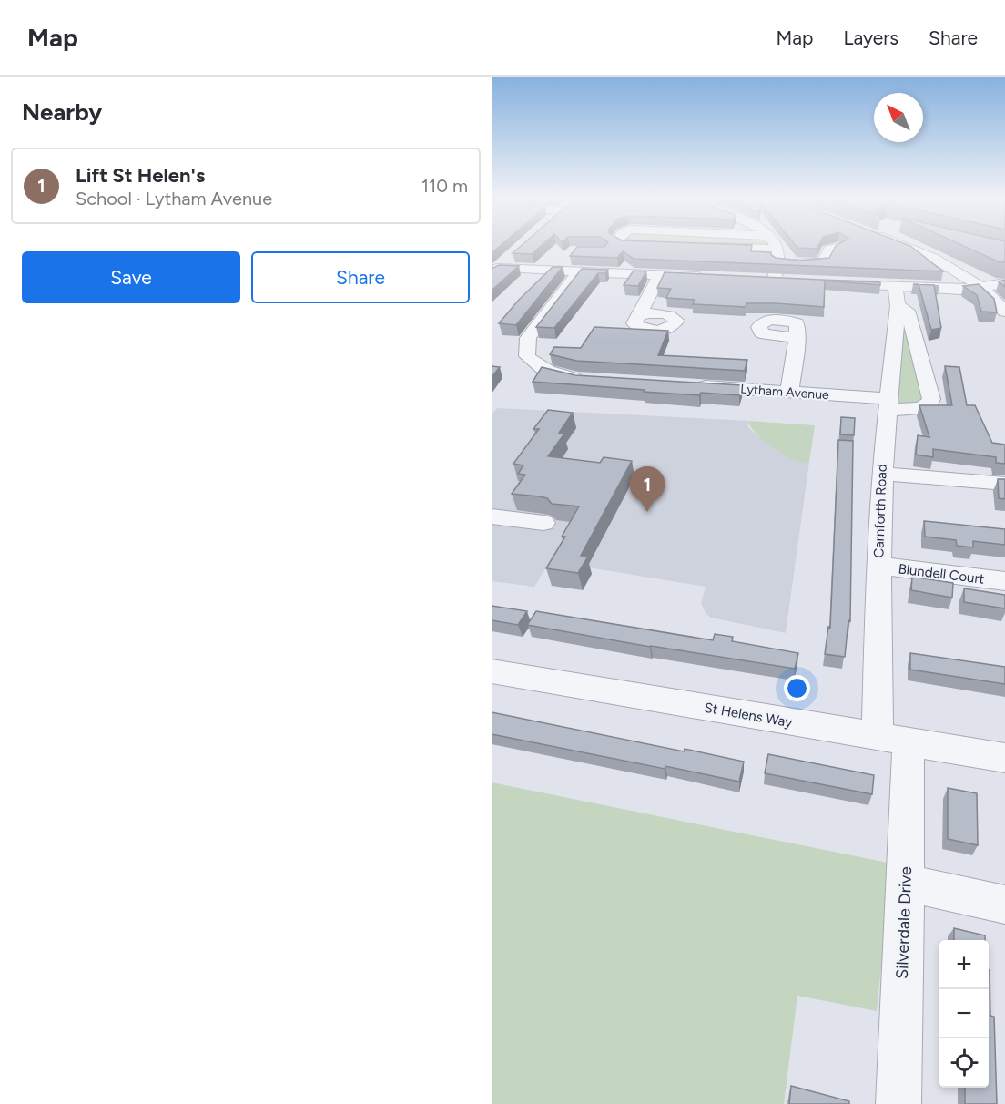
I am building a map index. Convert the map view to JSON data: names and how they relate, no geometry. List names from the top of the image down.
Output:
{
  "streets": {
    "street": [
      "Lytham Avenue",
      "Carnforth Road",
      "Blundell Court",
      "St Helens Way",
      "Silverdale Drive"
    ]
  },
  "crossings": [
    ["Lytham Avenue", "Carnforth Road"],
    ["Carnforth Road", "Blundell Court"],
    ["Carnforth Road", "St Helens Way"],
    ["Carnforth Road", "Silverdale Drive"],
    ["St Helens Way", "Silverdale Drive"]
  ],
  "north": "top left",
  "page": {
    "header": "Map",
    "nav": ["Map", "Layers", "Share"],
    "heading": "Nearby",
    "list": [
      {
        "mark": "1",
        "name": "Lift St Helen's",
        "note": "School · Lytham Avenue",
        "value": "110 m"
      }
    ],
    "buttons": ["Save", "Share"],
    "pins": "1",
    "map_buttons": ["+", "−"]
  }
}
